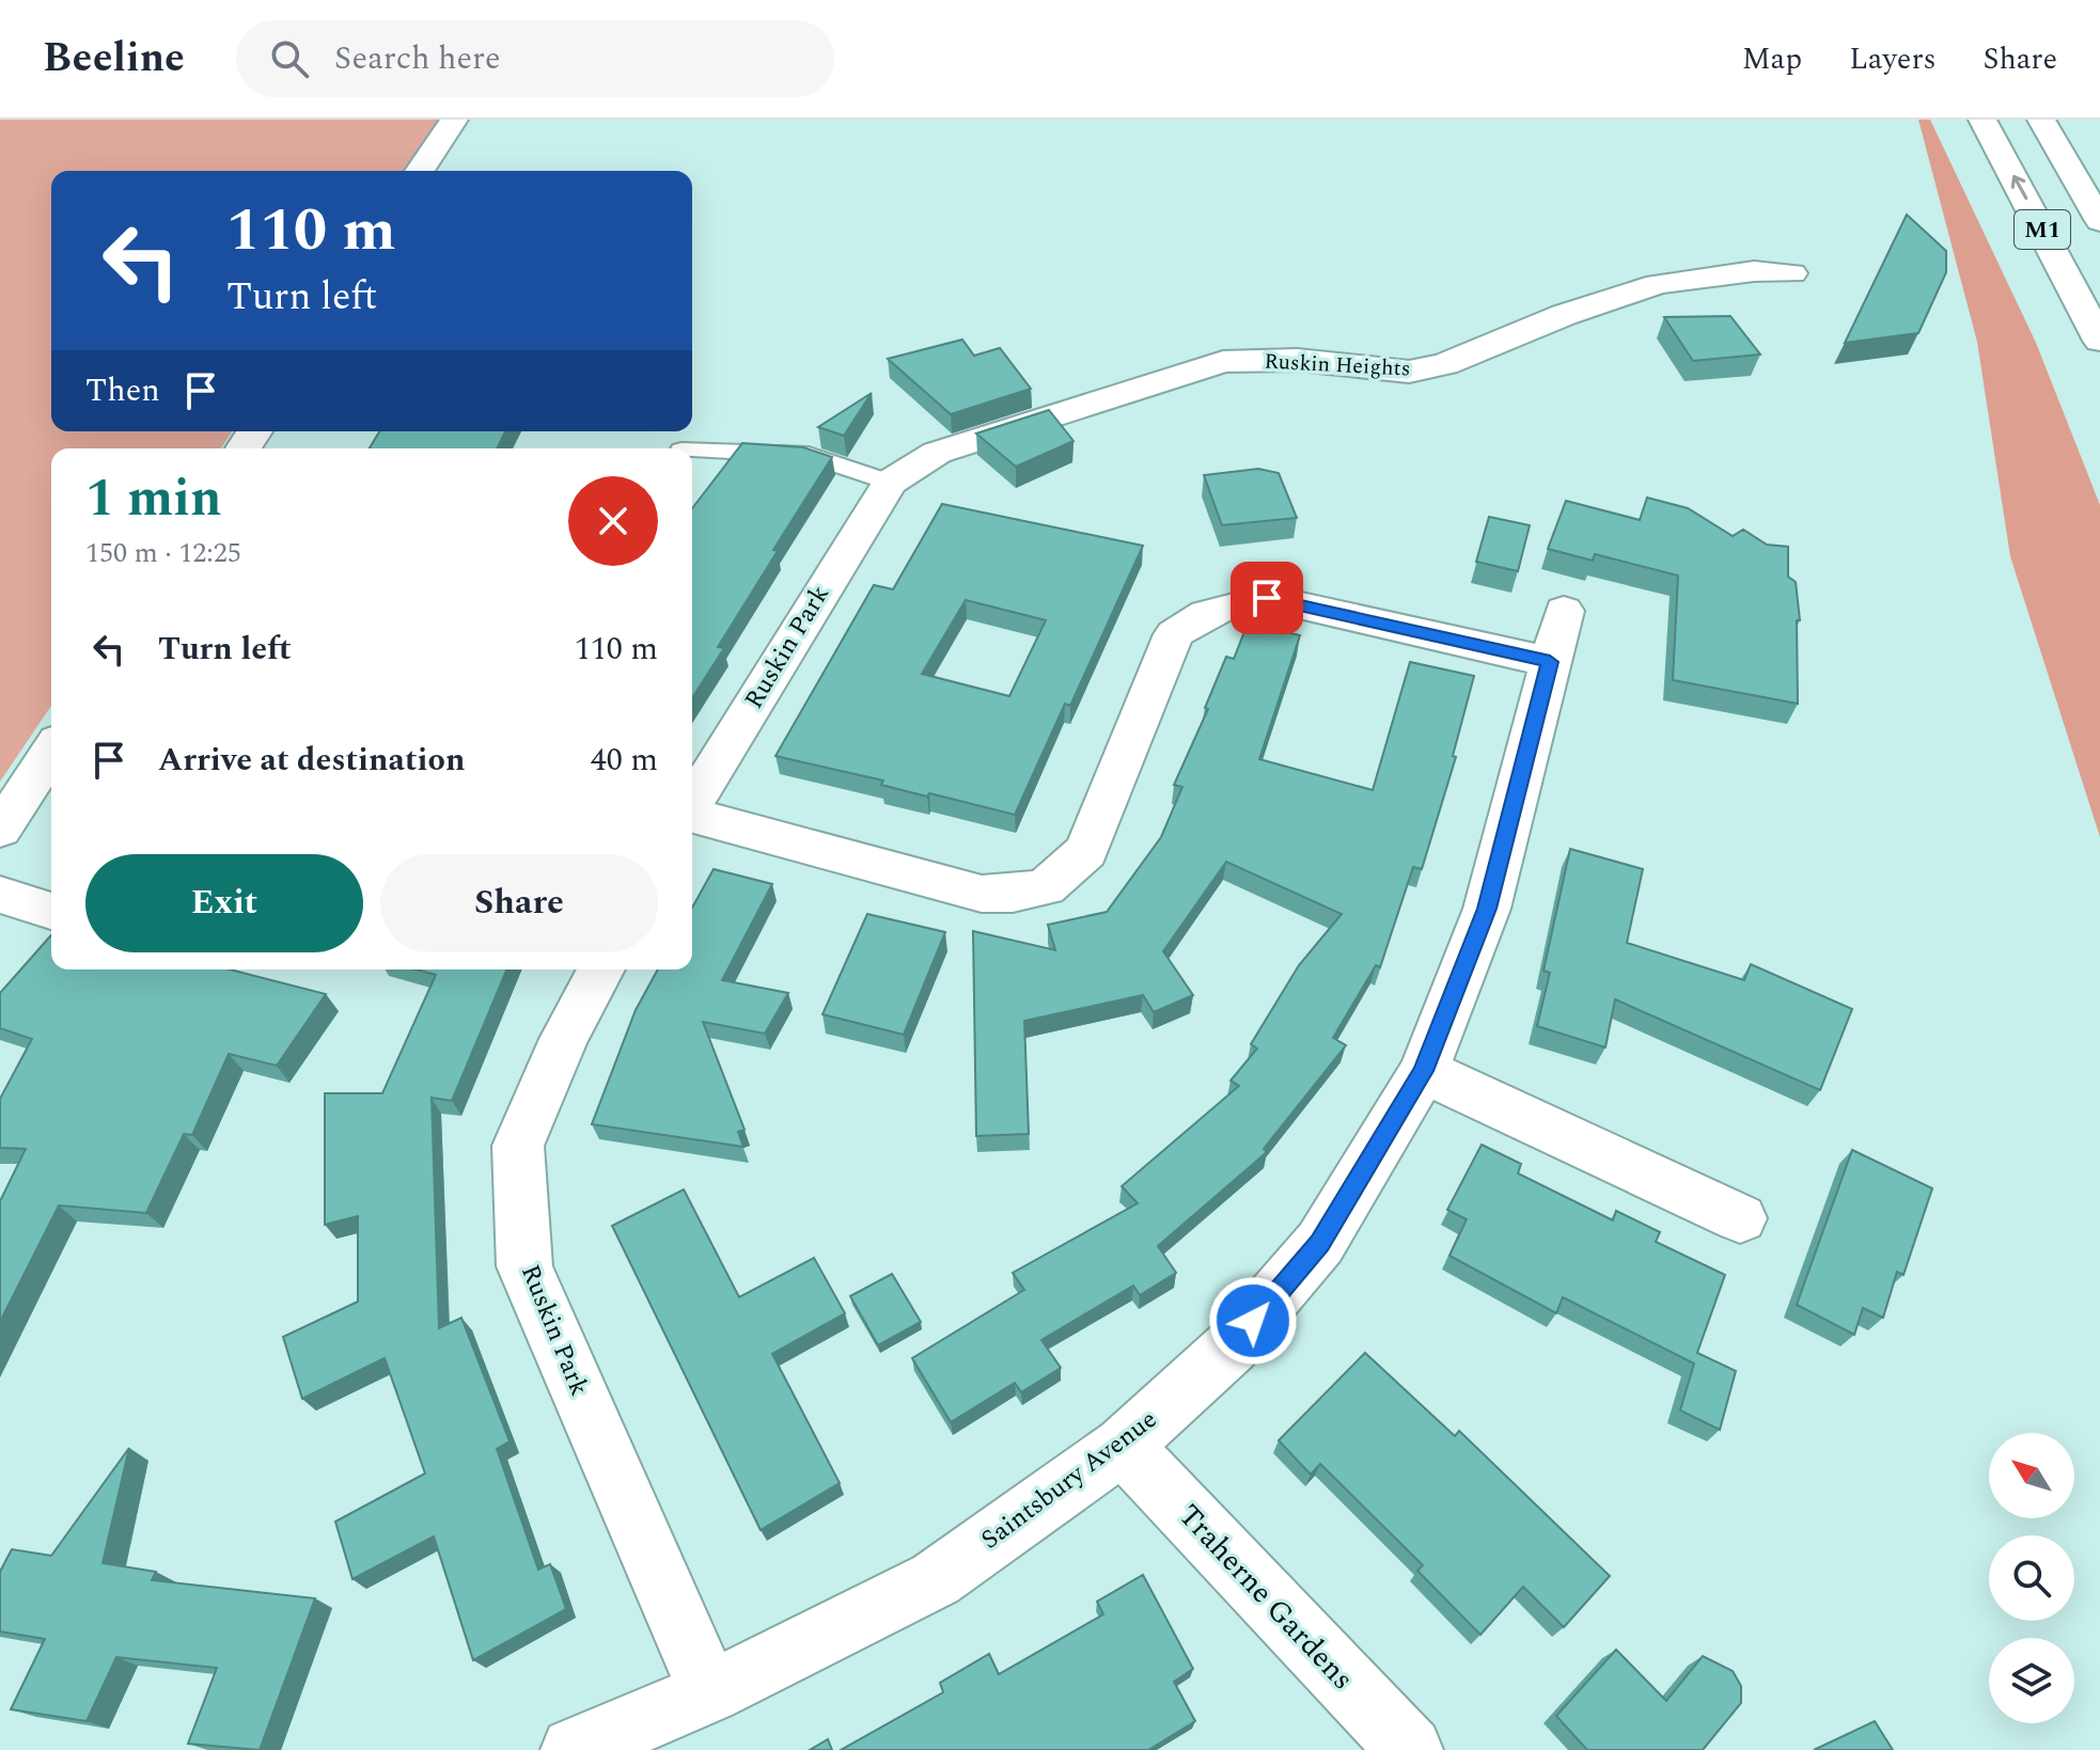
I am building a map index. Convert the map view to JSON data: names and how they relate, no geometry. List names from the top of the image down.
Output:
{
  "streets": {
    "main road": [
      "M1",
      "Ruskin Heights",
      "Ruskin Park",
      "Saintsbury Avenue",
      "Traherne Gardens"
    ]
  },
  "crossings": [
    ["Ruskin Heights", "Ruskin Park"],
    ["Ruskin Park", "Saintsbury Avenue"],
    ["Saintsbury Avenue", "Traherne Gardens"]
  ],
  "north": "top left",
  "page": {
    "header": "Beeline",
    "search": "Search here",
    "nav": ["Map", "Layers", "Share"],
    "turn": ["110 m", "Turn left"],
    "then": "Then",
    "heading": ["1 min", "150 m · 12:25"],
    "list": [
      {
        "name": "Turn left",
        "value": "110 m"
      },
      {
        "name": "Arrive at destination",
        "value": "40 m"
      }
    ],
    "buttons": ["Exit", "Share"]
  }
}
